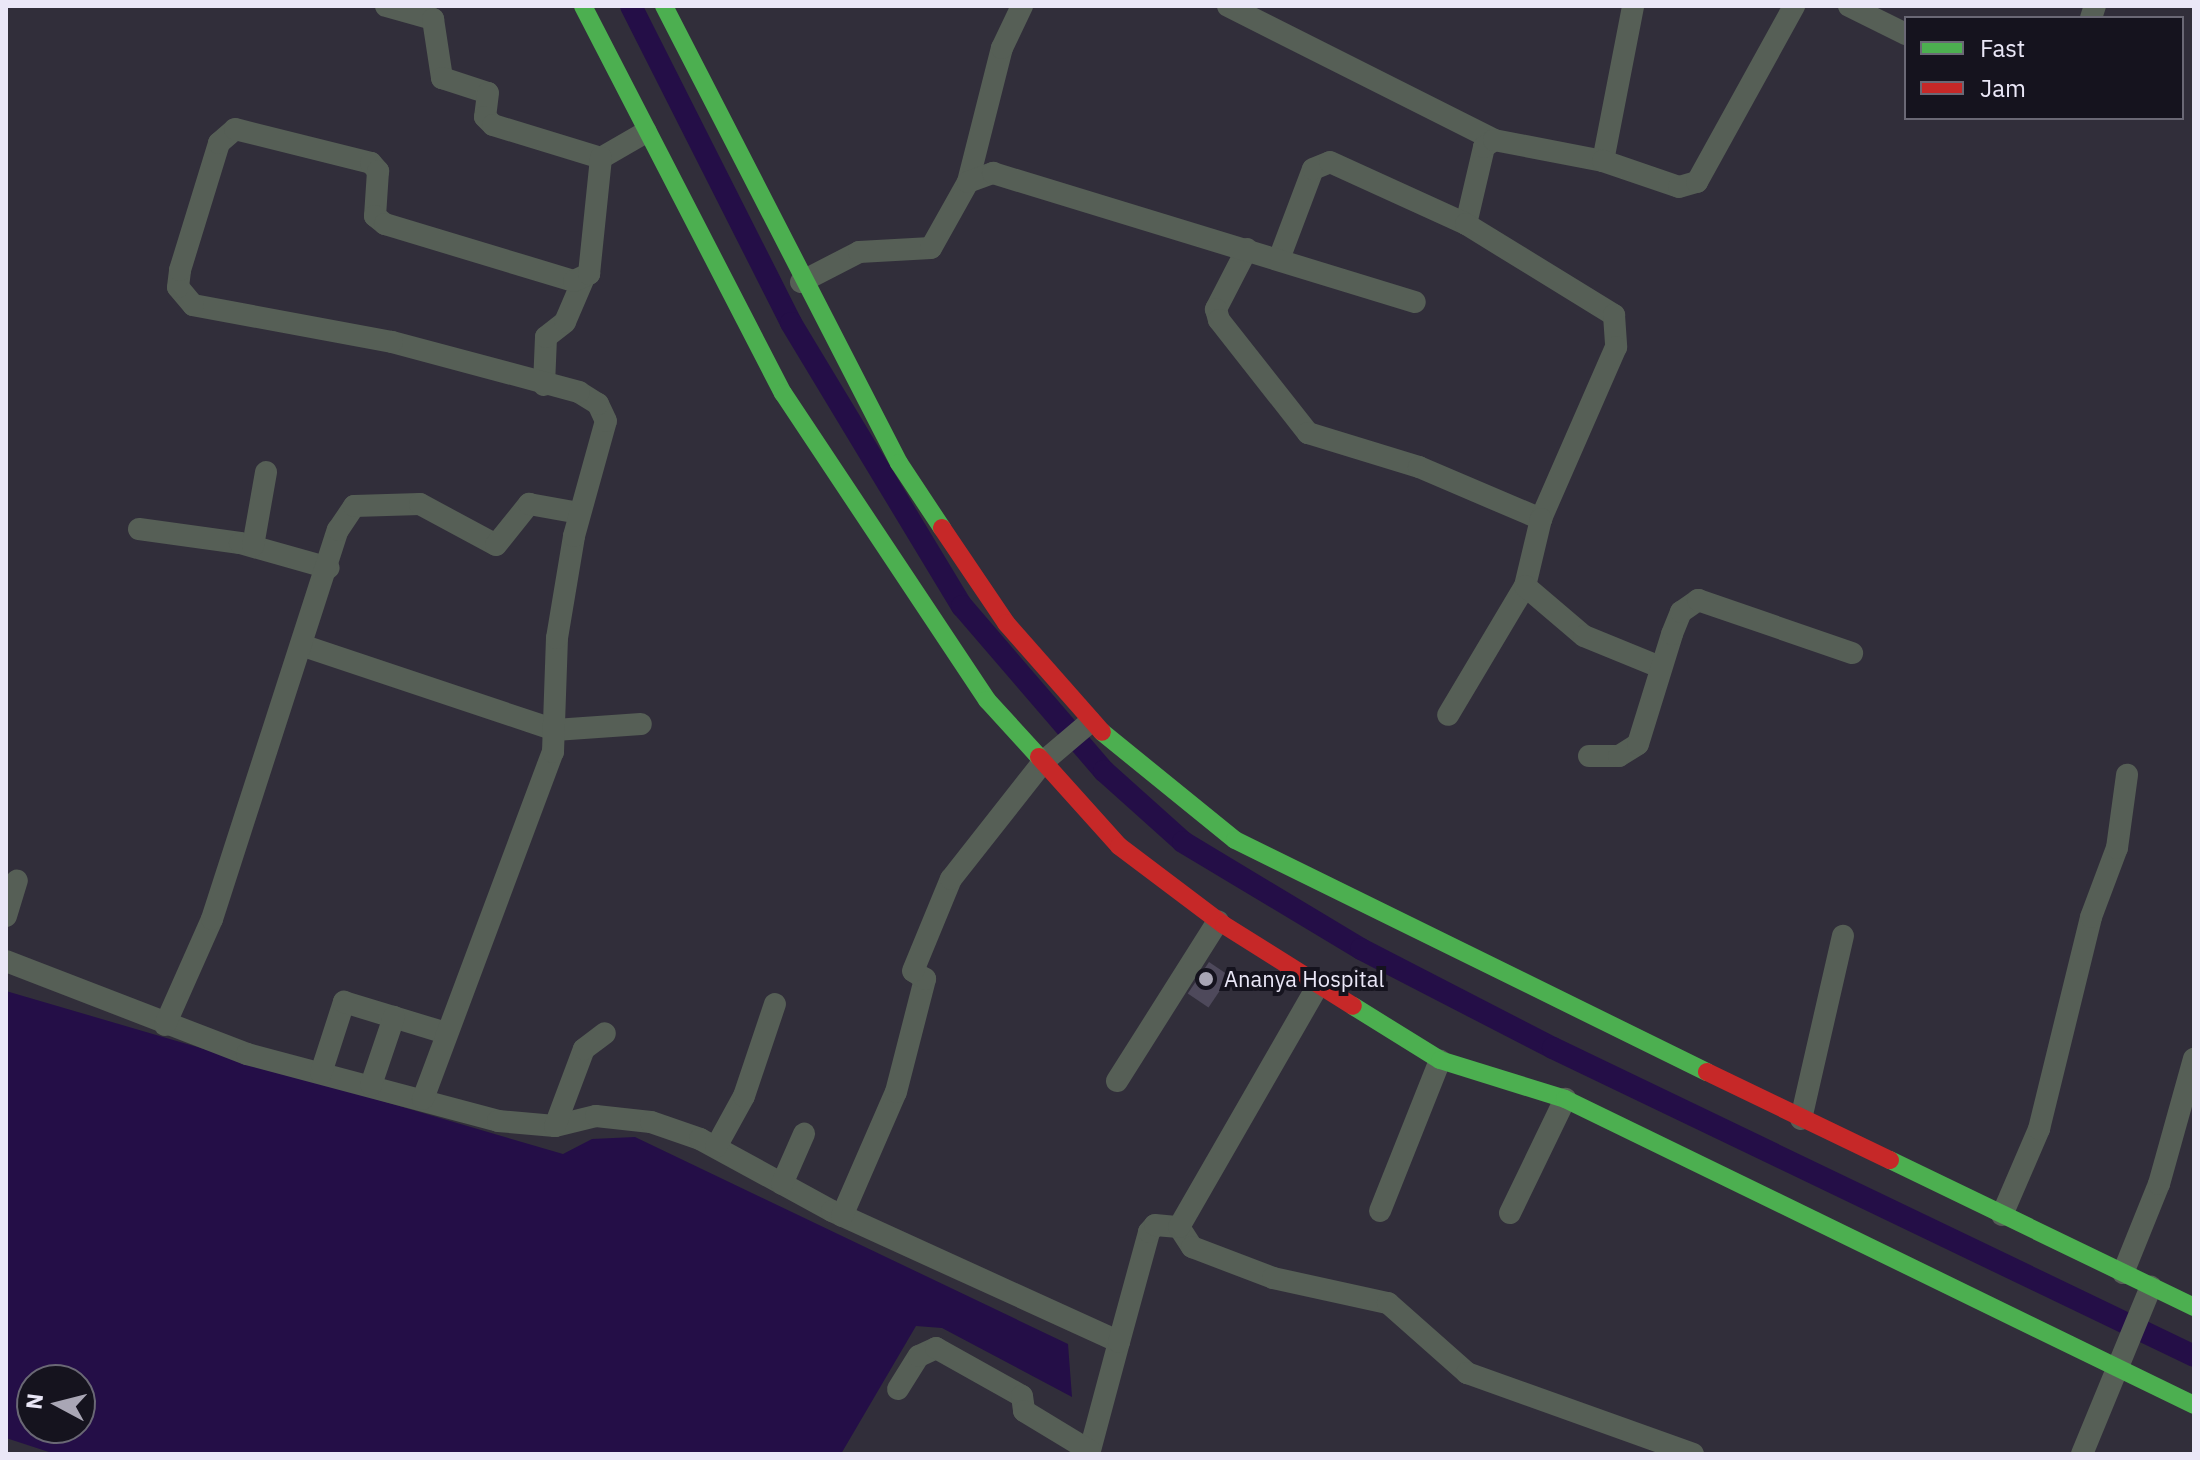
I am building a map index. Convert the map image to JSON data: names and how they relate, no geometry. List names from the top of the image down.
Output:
{
  "places": ["Ananya Hospital"],
  "legend": ["Fast", "Jam"],
  "north": "left"
}
